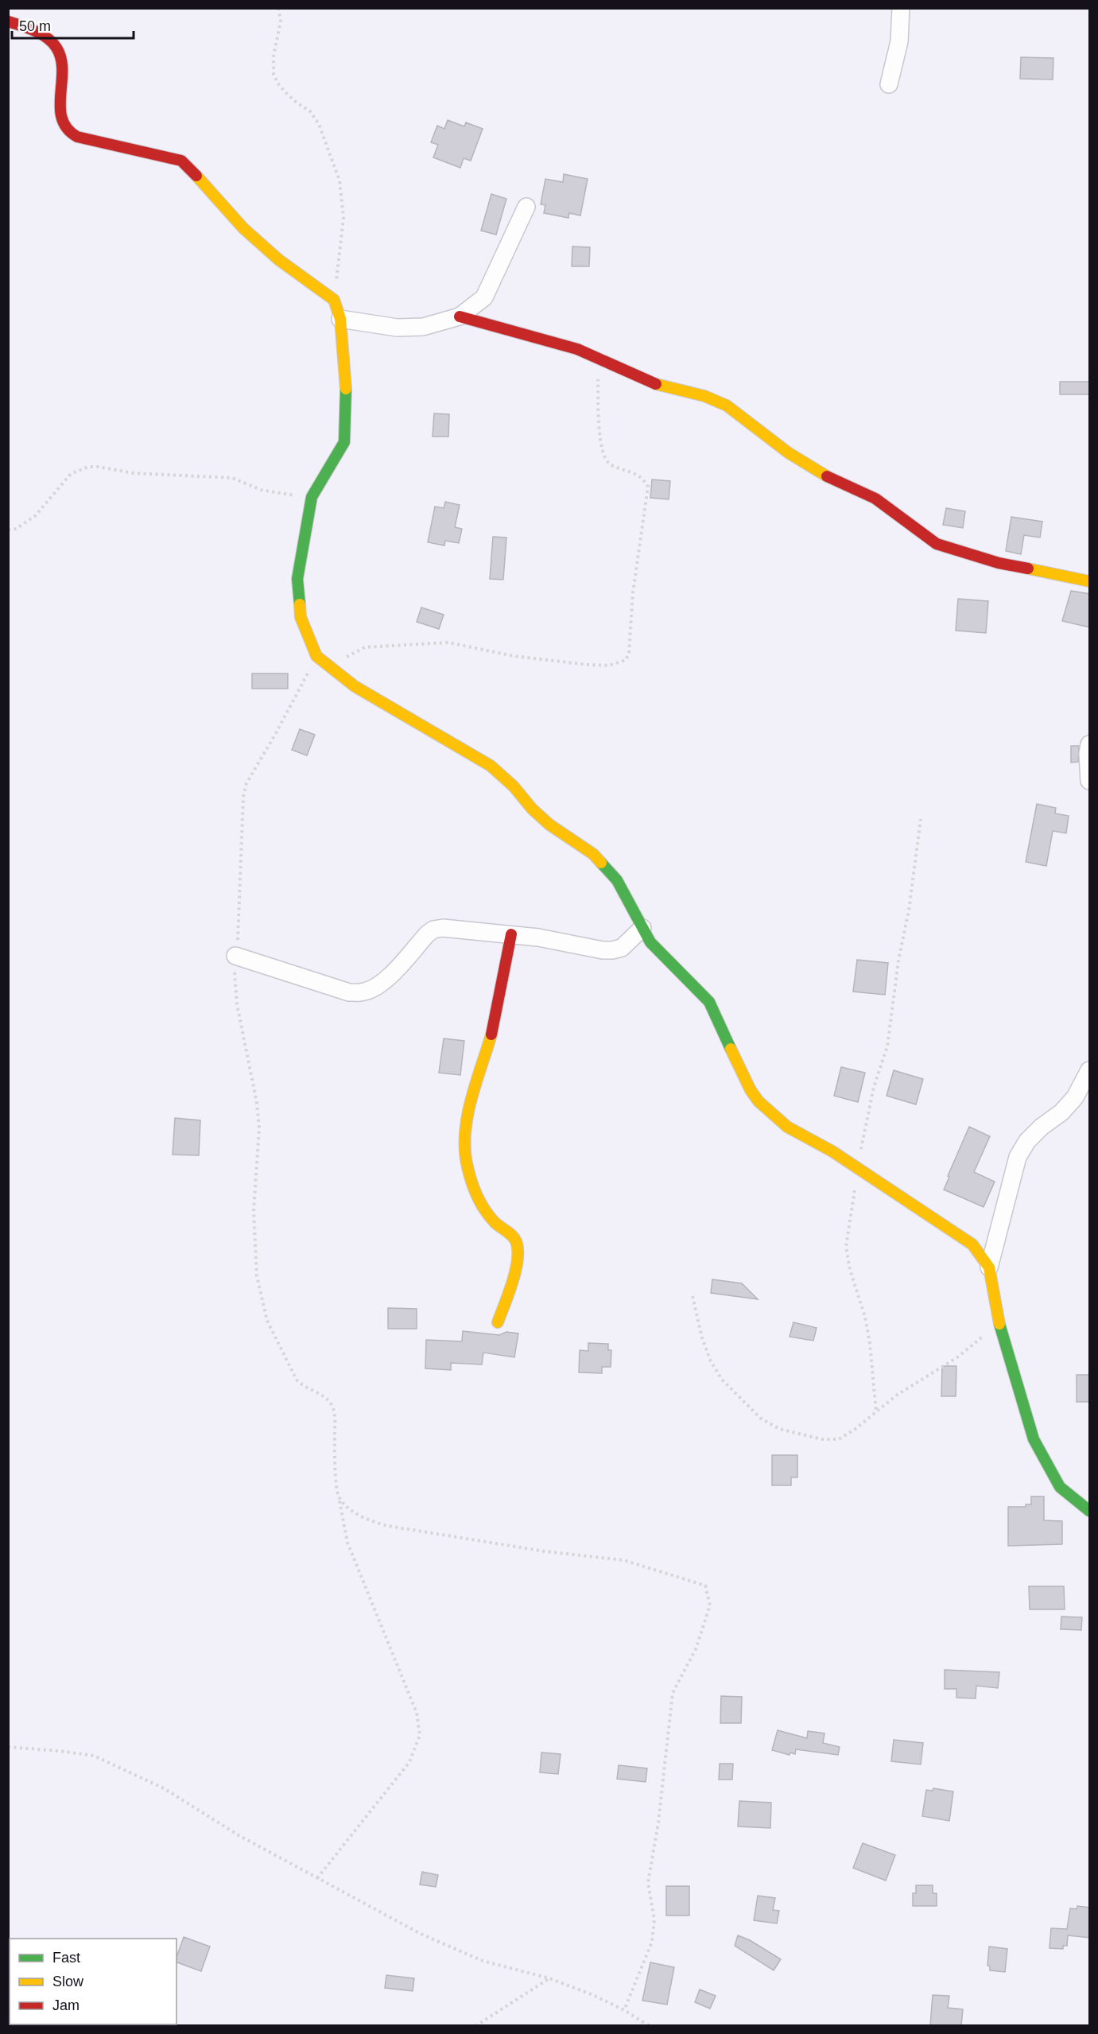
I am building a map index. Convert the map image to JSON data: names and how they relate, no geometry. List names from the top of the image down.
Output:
{
  "legend": ["Fast", "Slow", "Jam"],
  "scale_bar": "50 m"
}
